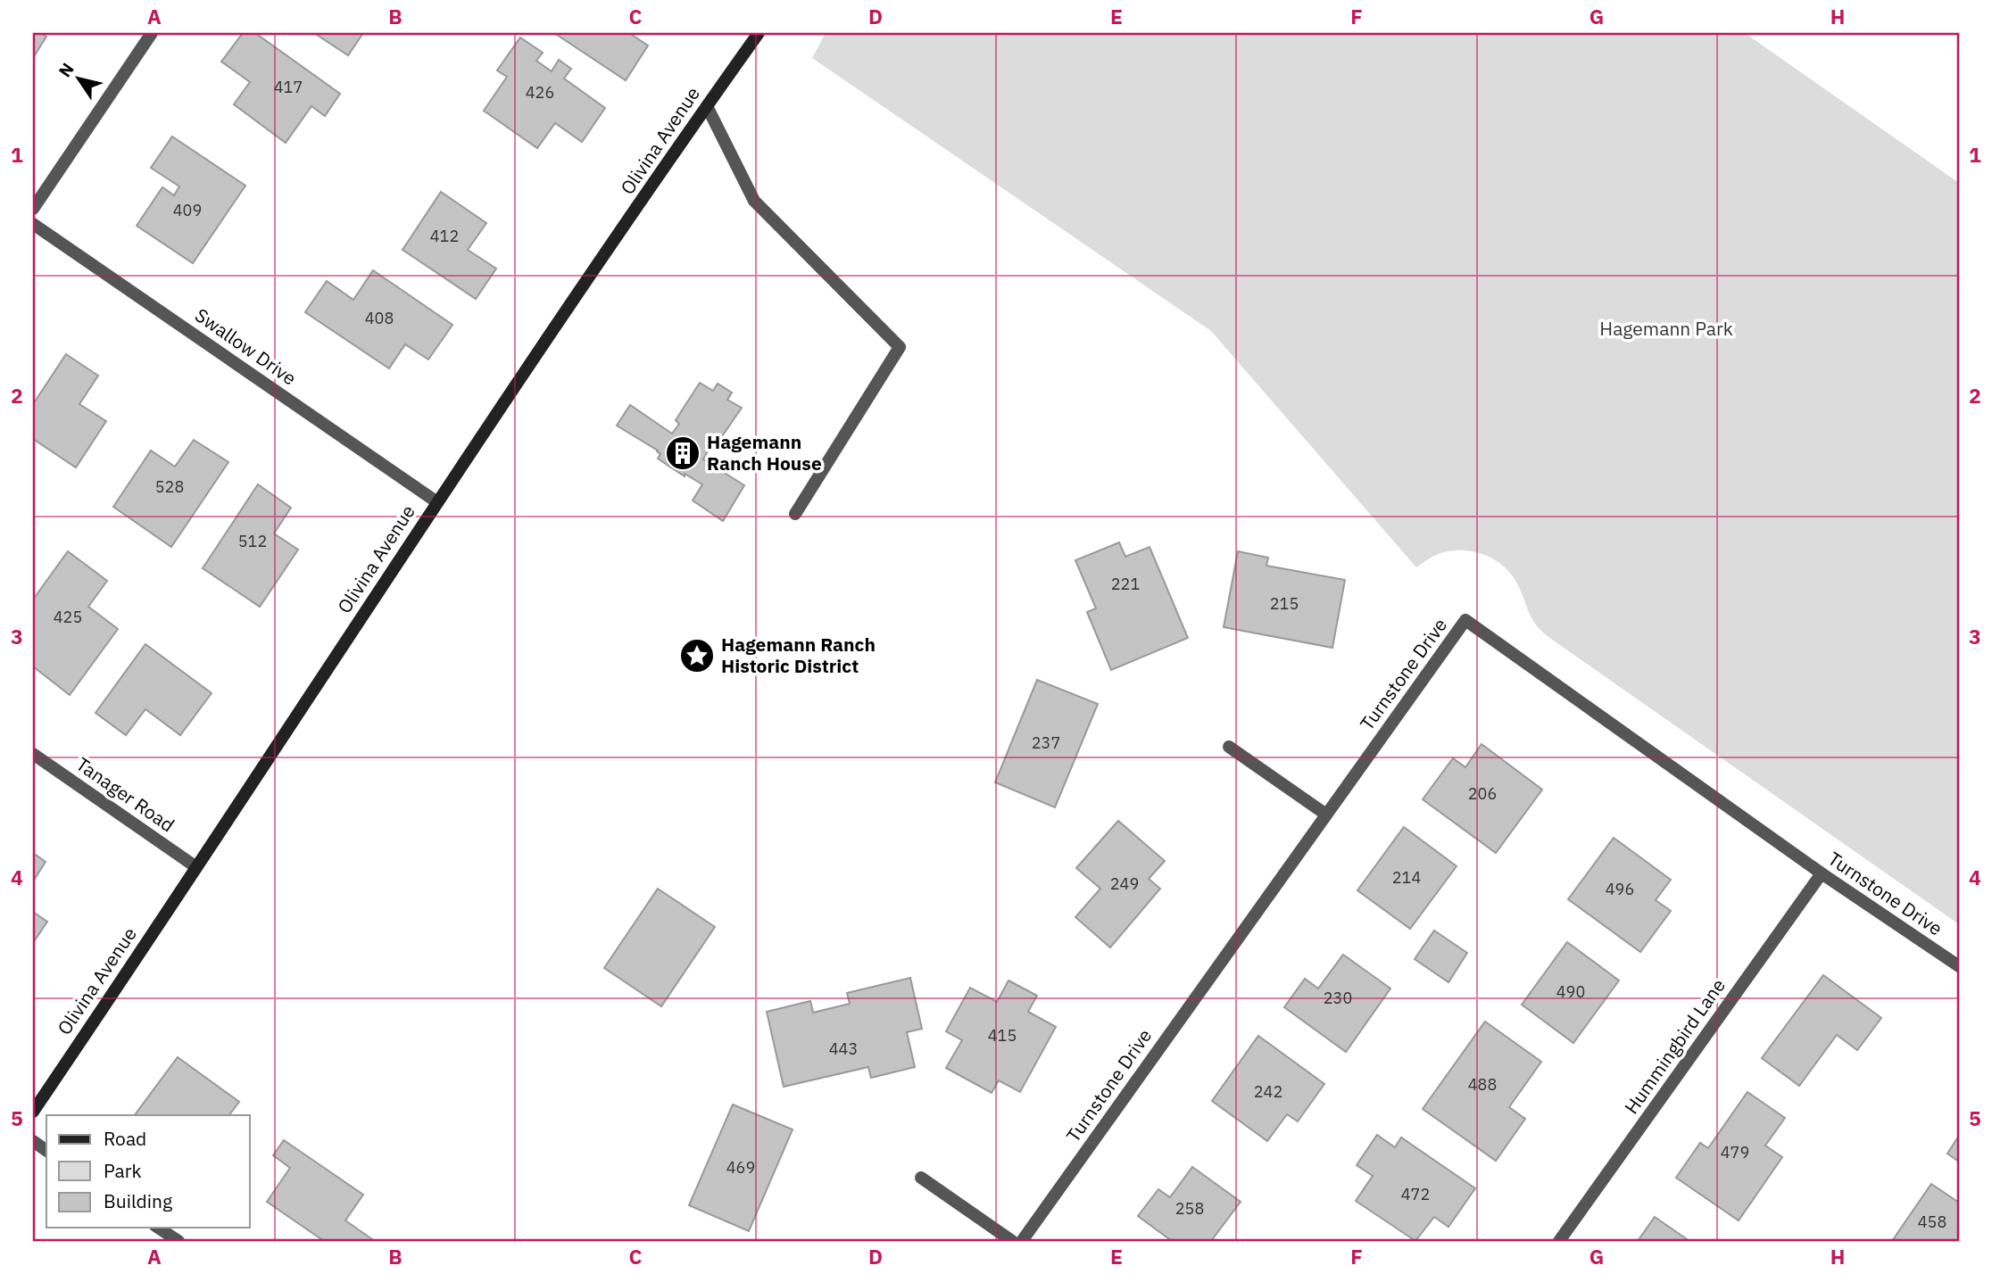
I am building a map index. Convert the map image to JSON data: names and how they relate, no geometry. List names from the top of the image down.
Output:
{
  "streets": {
    "street": [
      "Olivina Avenue",
      "Swallow Drive",
      "Turnstone Drive",
      "Tanager Road",
      "Hummingbird Lane"
    ]
  },
  "crossings": [
    ["Olivina Avenue", "Swallow Drive"],
    ["Olivina Avenue", "Tanager Road"],
    ["Turnstone Drive", "Hummingbird Lane"]
  ],
  "parks": ["Hagemann Park"],
  "places": {
    "building": ["Hagemann Ranch House"],
    "place": ["Hagemann Ranch Historic District"]
  },
  "house_numbers": [
    "417",
    "426",
    "409",
    "412",
    "408",
    "528",
    "512",
    "221",
    "215",
    "425",
    "237",
    "206",
    "214",
    "249",
    "496",
    "490",
    "230",
    "415",
    "443",
    "488",
    "242",
    "479",
    "469",
    "472",
    "258",
    "458"
  ],
  "legend": ["Road", "Park", "Building"],
  "north": "top left",
  "grid": {
    "columns": [
      "A",
      "B",
      "C",
      "D",
      "E",
      "F",
      "G",
      "H"
    ],
    "rows": [
      "1",
      "2",
      "3",
      "4",
      "5"
    ]
  }
}
